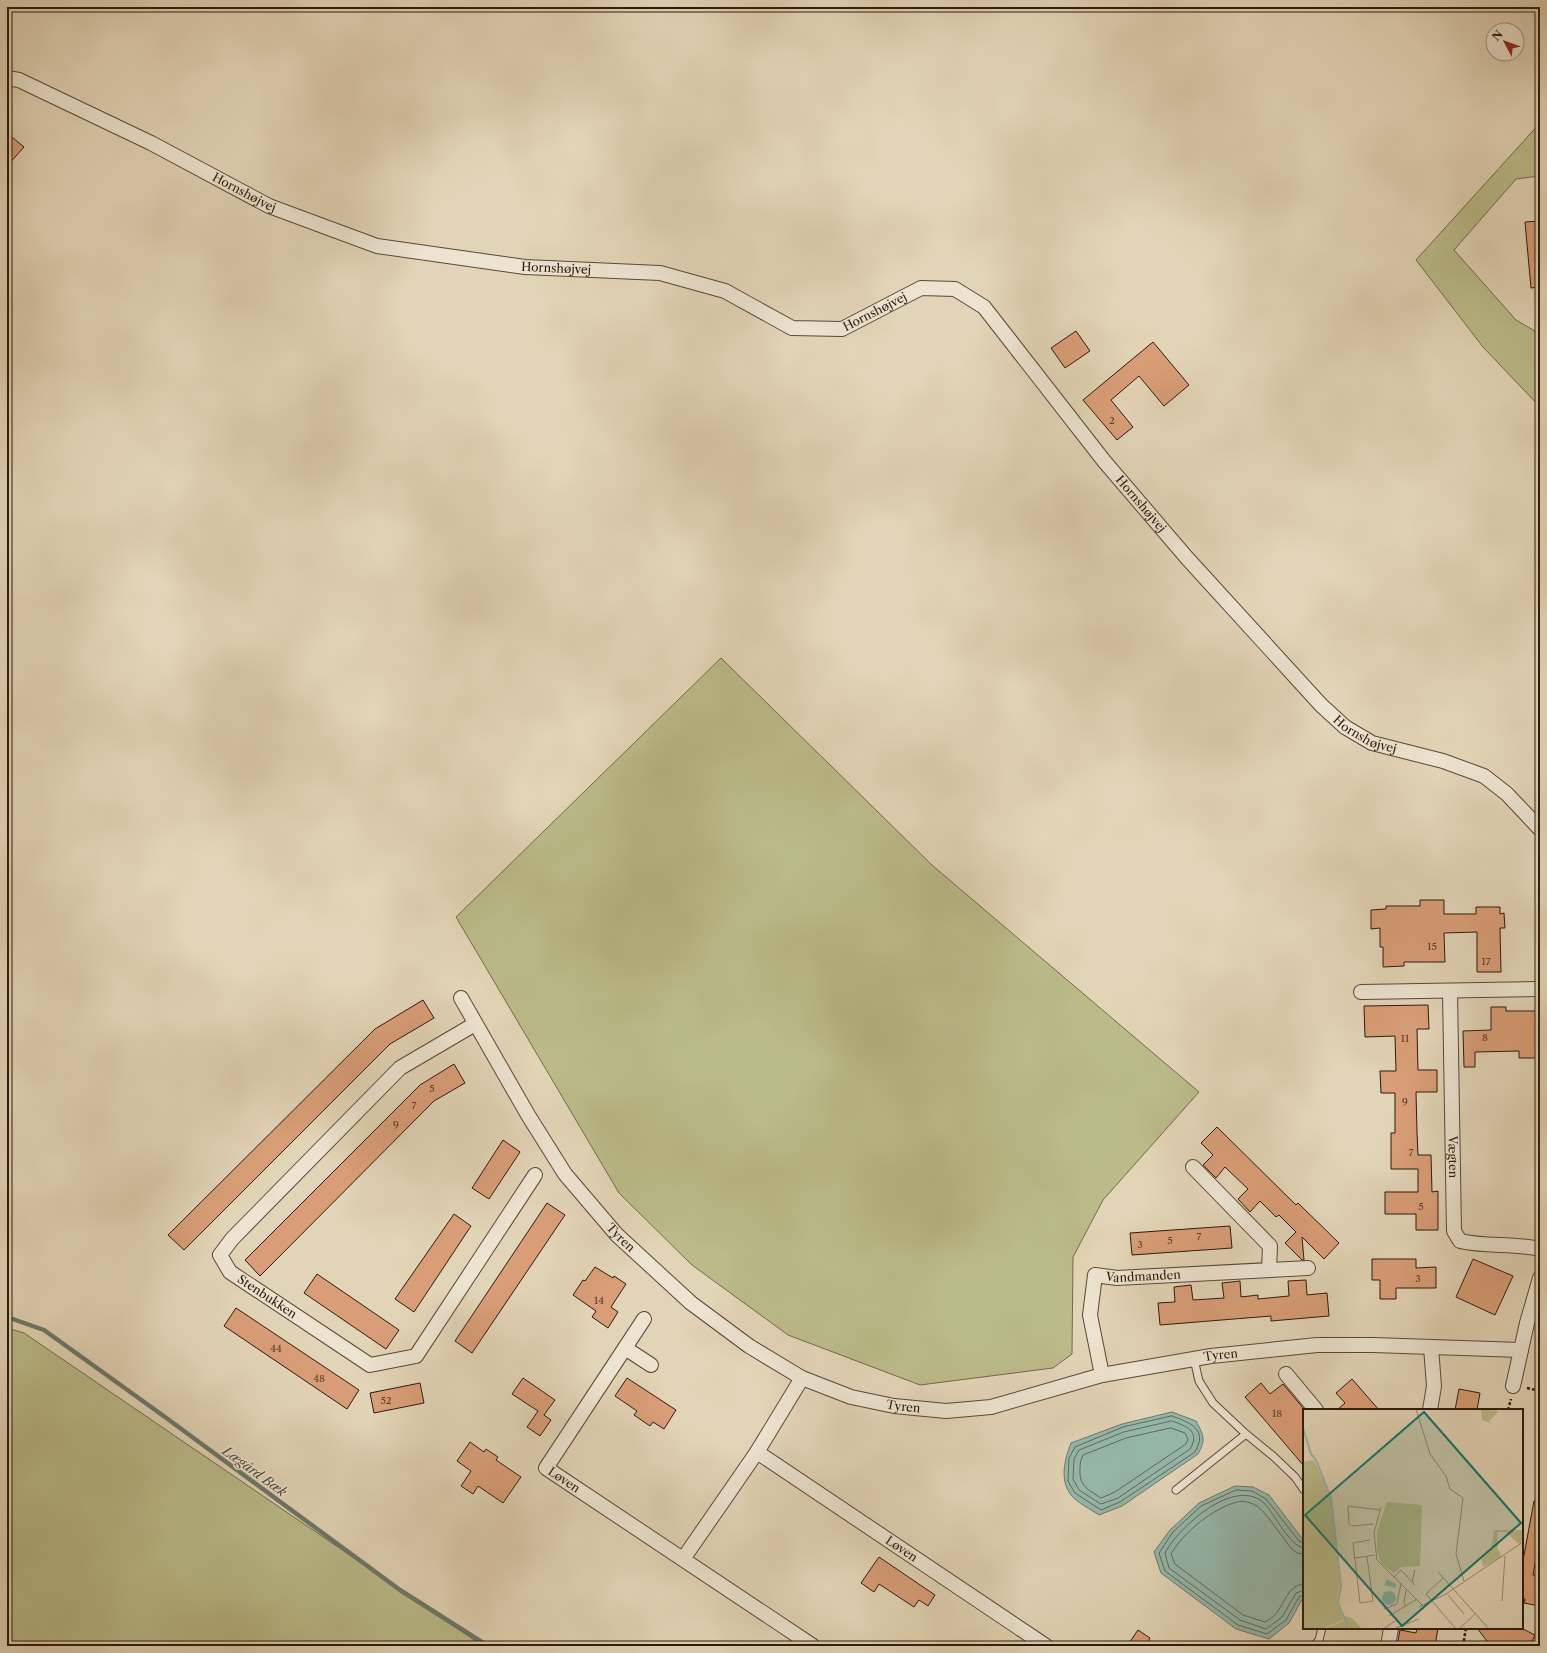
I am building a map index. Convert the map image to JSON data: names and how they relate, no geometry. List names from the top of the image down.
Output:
{
  "streets": {
    "street": [
      "Hornshøjvej",
      "Vægten",
      "Tyren",
      "Vandmanden",
      "Stenbukken",
      "Løven"
    ]
  },
  "crossings": [
    ["Tyren", "Vandmanden"],
    ["Tyren", "Stenbukken"]
  ],
  "water": ["Lægård Bæk"],
  "house_numbers": [
    "2",
    "15",
    "17",
    "8",
    "11",
    "5",
    "9",
    "7",
    "9",
    "7",
    "5",
    "7",
    "5",
    "3",
    "3",
    "14",
    "44",
    "48",
    "52",
    "18"
  ],
  "north": "top left"
}
